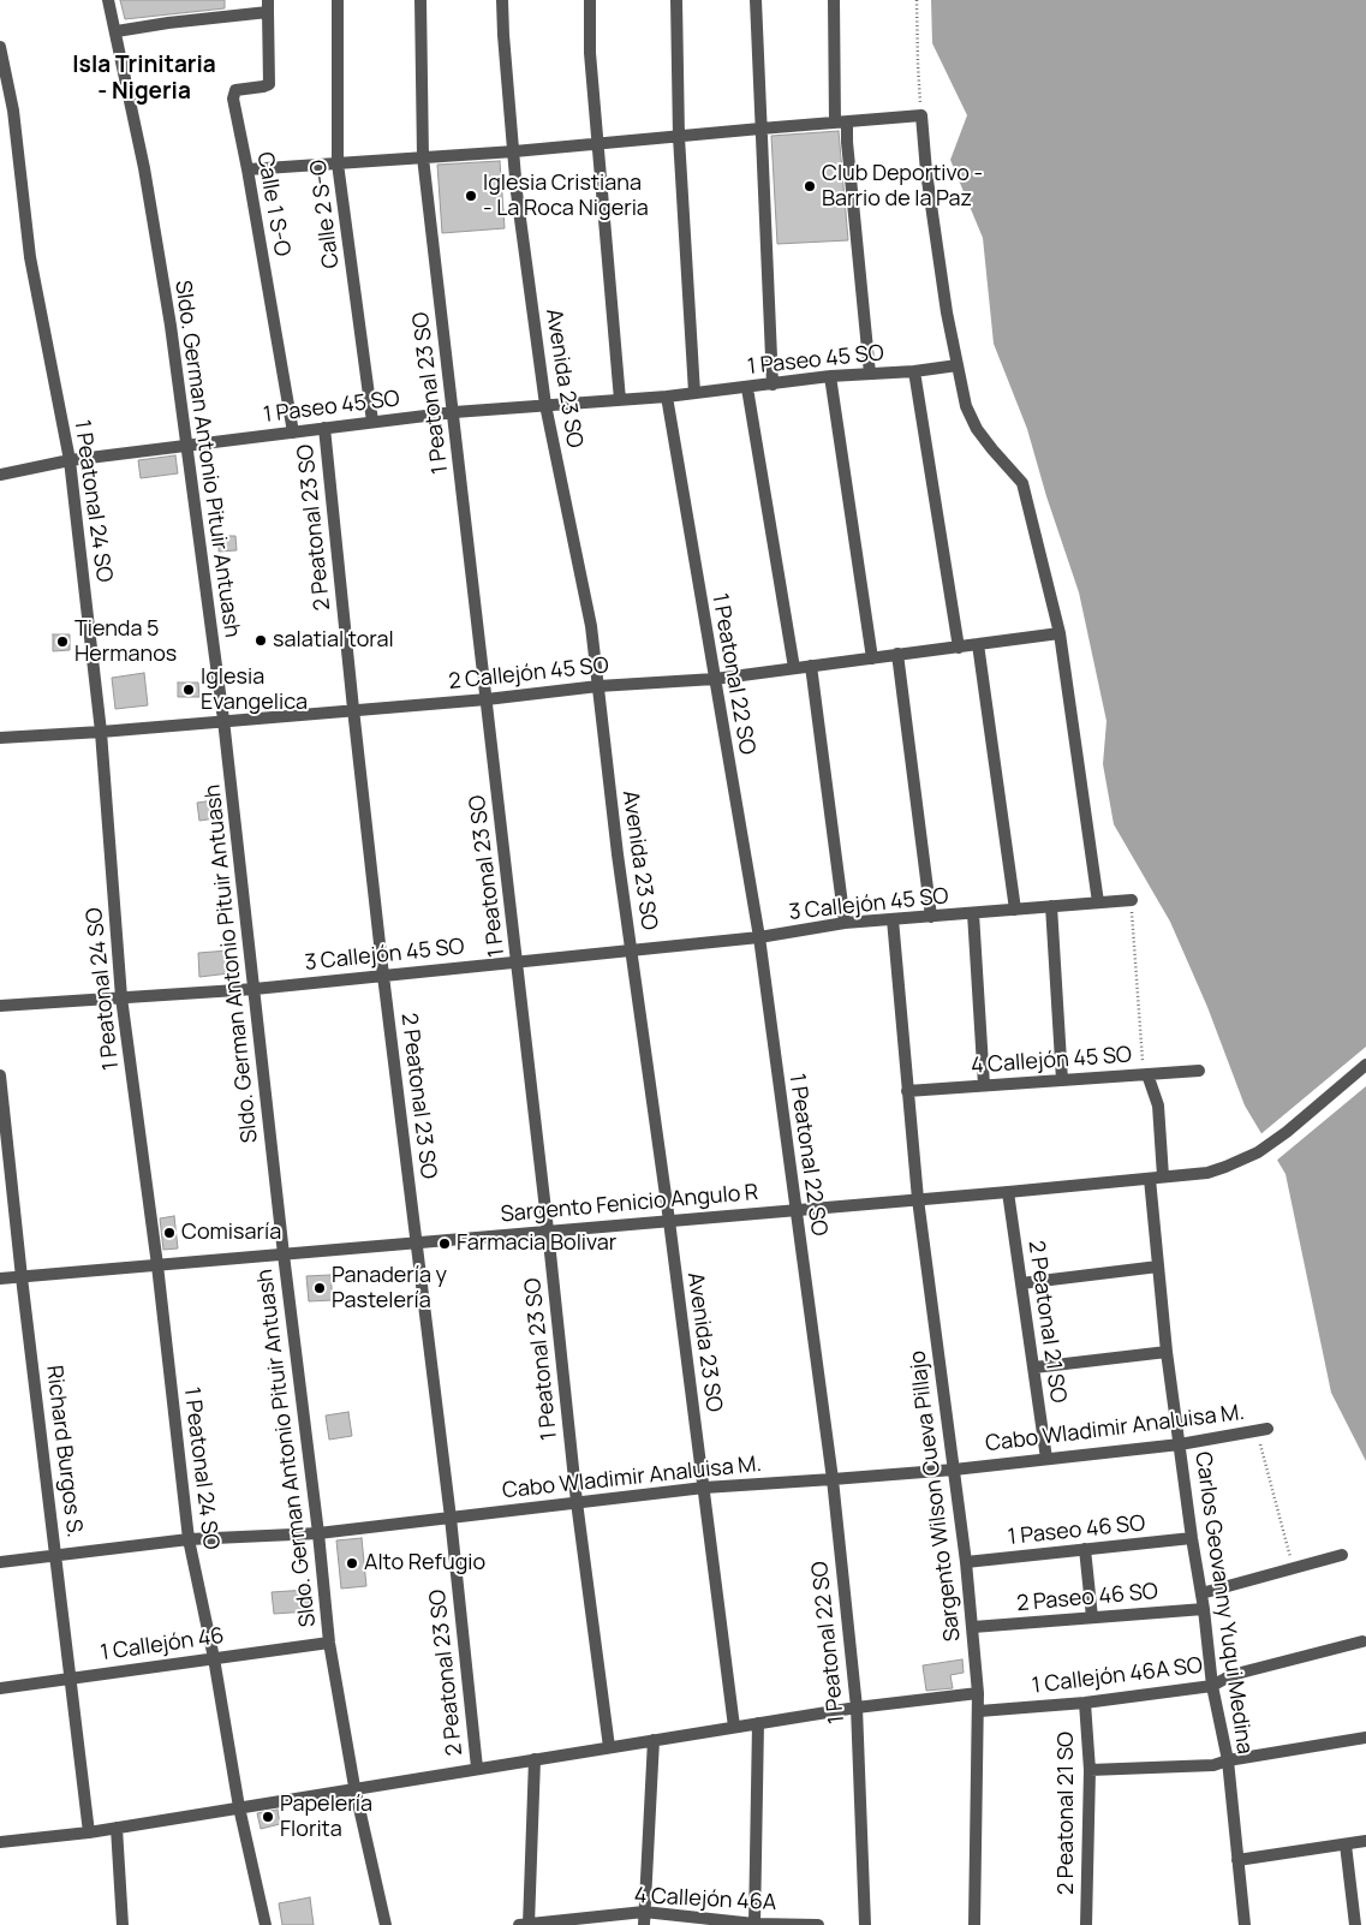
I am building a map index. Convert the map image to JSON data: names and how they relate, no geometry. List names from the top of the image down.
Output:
{
  "streets": {
    "street": [
      "Calle 1 S-O",
      "Calle 2 S-O",
      "1 Paseo 45 SO",
      "Avenida 23 SO",
      "1 Peatonal 23 SO",
      "Sldo. German Antonio Pituir Antuash",
      "1 Peatonal 24 SO",
      "2 Peatonal 23 SO",
      "2 Callejón 45 SO",
      "1 Peatonal 22 SO",
      "3 Callejón 45 SO",
      "4 Callejón 45 SO",
      "Sargento Fenicio Angulo R",
      "2 Peatonal 21 SO",
      "Cabo Wladimir Analuisa M.",
      "Richard Burgos S.",
      "Sargento Wilson Cueva Pillajo",
      "1 Paseo 46 SO",
      "2 Paseo 46 SO",
      "Carlos Geovanny Yuqui Medina",
      "1 Callejón 46",
      "1 Callejón 46A SO",
      "4 Callejón 46A"
    ]
  },
  "crossings": [
    ["Calle 1 S-O", "1 Paseo 45 SO"],
    ["Calle 2 S-O", "1 Paseo 45 SO"],
    ["1 Paseo 45 SO", "Avenida 23 SO"],
    ["1 Paseo 45 SO", "1 Peatonal 23 SO"],
    ["1 Paseo 45 SO", "Sldo. German Antonio Pituir Antuash"],
    ["1 Paseo 45 SO", "1 Peatonal 24 SO"],
    ["1 Paseo 45 SO", "2 Peatonal 23 SO"],
    ["1 Paseo 45 SO", "1 Peatonal 22 SO"],
    ["Avenida 23 SO", "2 Callejón 45 SO"],
    ["Avenida 23 SO", "3 Callejón 45 SO"],
    ["Avenida 23 SO", "Sargento Fenicio Angulo R"],
    ["Avenida 23 SO", "Cabo Wladimir Analuisa M."],
    ["1 Peatonal 23 SO", "2 Callejón 45 SO"],
    ["1 Peatonal 23 SO", "3 Callejón 45 SO"],
    ["1 Peatonal 23 SO", "Sargento Fenicio Angulo R"],
    ["1 Peatonal 23 SO", "Cabo Wladimir Analuisa M."],
    ["Sldo. German Antonio Pituir Antuash", "2 Callejón 45 SO"],
    ["Sldo. German Antonio Pituir Antuash", "3 Callejón 45 SO"],
    ["Sldo. German Antonio Pituir Antuash", "Sargento Fenicio Angulo R"],
    ["Sldo. German Antonio Pituir Antuash", "Cabo Wladimir Analuisa M."],
    ["Sldo. German Antonio Pituir Antuash", "1 Callejón 46"],
    ["1 Peatonal 24 SO", "2 Callejón 45 SO"],
    ["1 Peatonal 24 SO", "3 Callejón 45 SO"],
    ["1 Peatonal 24 SO", "Sargento Fenicio Angulo R"],
    ["1 Peatonal 24 SO", "Cabo Wladimir Analuisa M."],
    ["1 Peatonal 24 SO", "1 Callejón 46"],
    ["2 Peatonal 23 SO", "2 Callejón 45 SO"],
    ["2 Peatonal 23 SO", "3 Callejón 45 SO"],
    ["2 Peatonal 23 SO", "Sargento Fenicio Angulo R"],
    ["2 Peatonal 23 SO", "Cabo Wladimir Analuisa M."],
    ["2 Callejón 45 SO", "1 Peatonal 22 SO"],
    ["1 Peatonal 22 SO", "3 Callejón 45 SO"],
    ["1 Peatonal 22 SO", "Sargento Fenicio Angulo R"],
    ["1 Peatonal 22 SO", "Cabo Wladimir Analuisa M."],
    ["3 Callejón 45 SO", "Sargento Wilson Cueva Pillajo"],
    ["4 Callejón 45 SO", "Sargento Wilson Cueva Pillajo"],
    ["4 Callejón 45 SO", "Carlos Geovanny Yuqui Medina"],
    ["Sargento Fenicio Angulo R", "2 Peatonal 21 SO"],
    ["Sargento Fenicio Angulo R", "Richard Burgos S."],
    ["Sargento Fenicio Angulo R", "Sargento Wilson Cueva Pillajo"],
    ["Sargento Fenicio Angulo R", "Carlos Geovanny Yuqui Medina"],
    ["2 Peatonal 21 SO", "Cabo Wladimir Analuisa M."],
    ["2 Peatonal 21 SO", "1 Callejón 46A SO"],
    ["Cabo Wladimir Analuisa M.", "Richard Burgos S."],
    ["Cabo Wladimir Analuisa M.", "Sargento Wilson Cueva Pillajo"],
    ["Cabo Wladimir Analuisa M.", "Carlos Geovanny Yuqui Medina"],
    ["Richard Burgos S.", "1 Callejón 46"],
    ["Sargento Wilson Cueva Pillajo", "1 Paseo 46 SO"],
    ["Sargento Wilson Cueva Pillajo", "2 Paseo 46 SO"],
    ["Sargento Wilson Cueva Pillajo", "1 Callejón 46A SO"],
    ["1 Paseo 46 SO", "Carlos Geovanny Yuqui Medina"],
    ["2 Paseo 46 SO", "Carlos Geovanny Yuqui Medina"],
    ["Carlos Geovanny Yuqui Medina", "1 Callejón 46A SO"]
  ],
  "districts": ["Isla Trinitaria - Nigeria"],
  "places": [
    "Club Deportivo - Barrio de la Paz",
    "Iglesia Cristiana - La Roca Nigeria",
    "salatial toral",
    "Tienda 5 Hermanos",
    "Iglesia Evangelica",
    "Comisaría",
    "Farmacia Bolivar",
    "Panadería y Pastelería",
    "Alto Refugio",
    "Papelería Florita"
  ]
}
